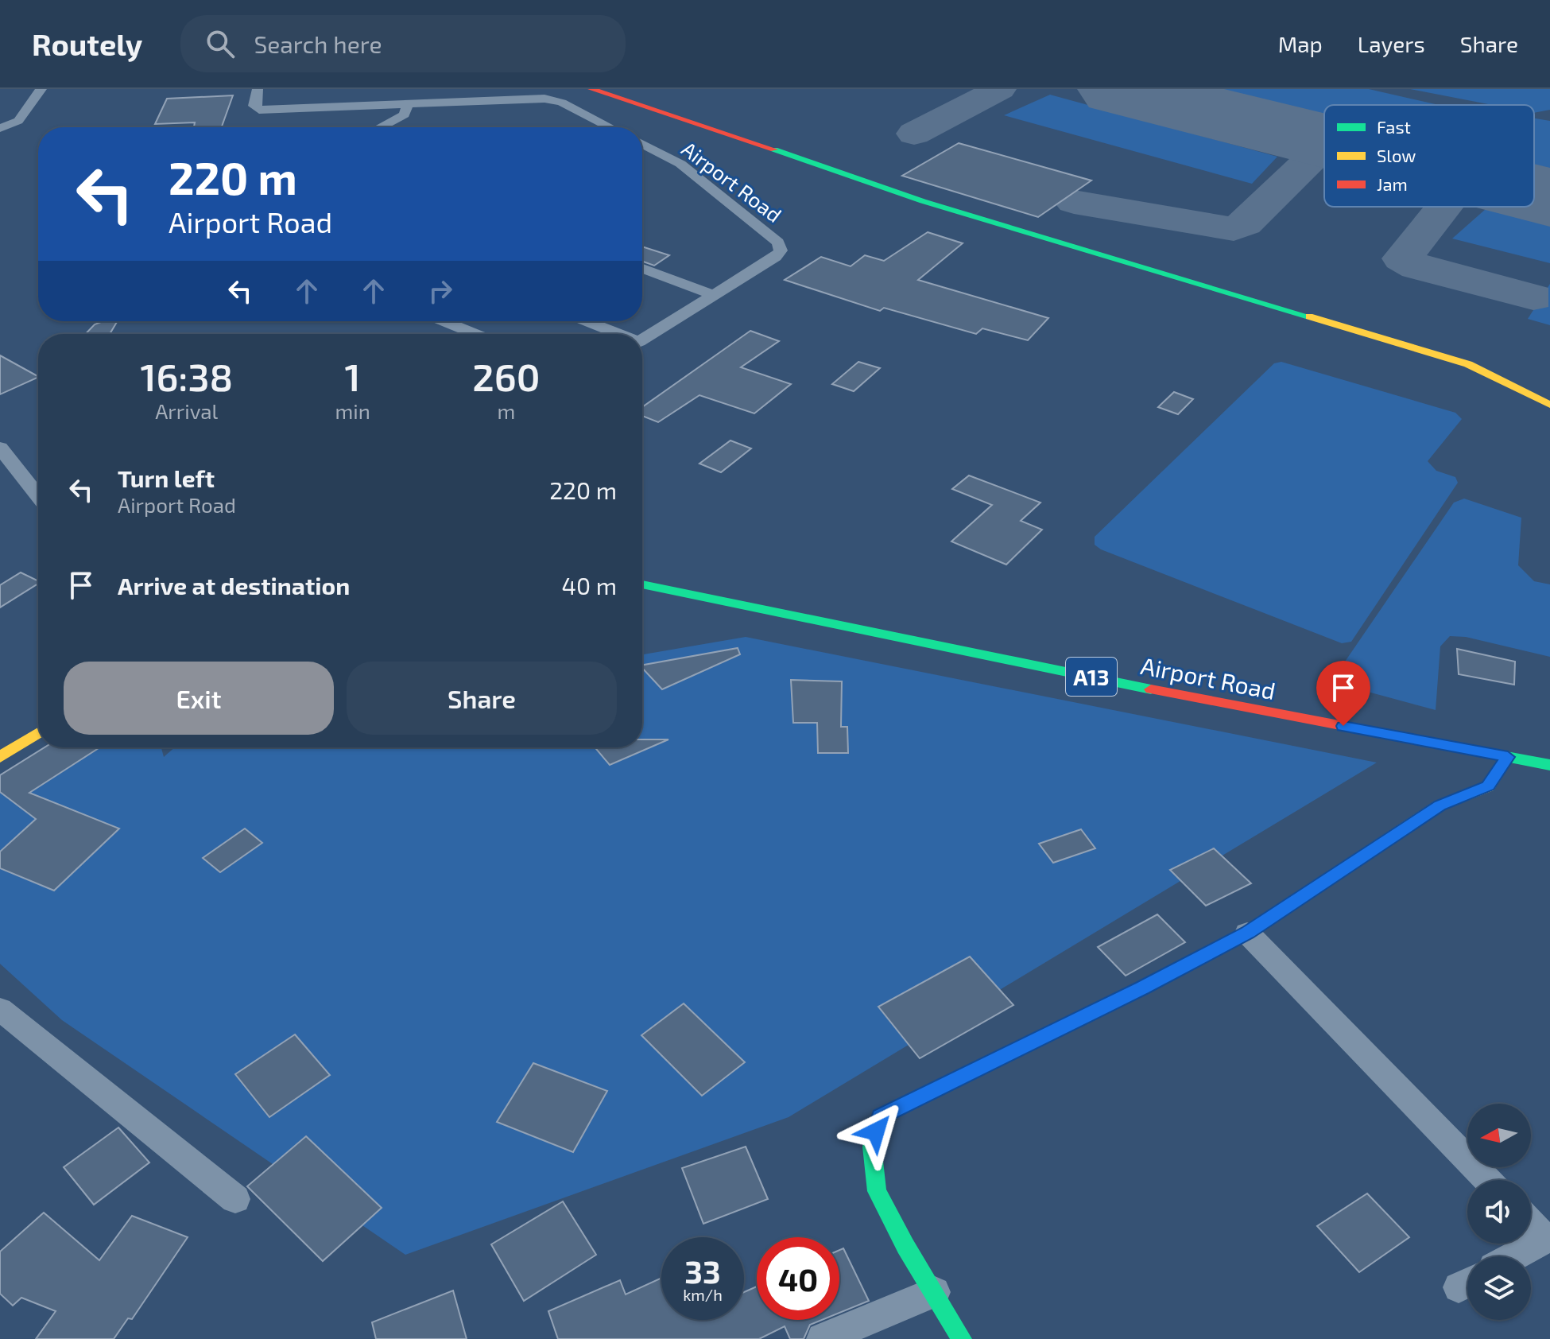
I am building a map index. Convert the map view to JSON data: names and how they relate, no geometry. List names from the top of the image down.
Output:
{
  "streets": {
    "main road": ["Airport Road", "A13"]
  },
  "legend": ["Fast", "Slow", "Jam"],
  "north": "left",
  "page": {
    "header": "Routely",
    "search": "Search here",
    "nav": ["Map", "Layers", "Share"],
    "turn": ["220 m", "Airport Road"],
    "eta": [
      "16:38",
      "Arrival",
      "1",
      "min",
      "260",
      "m"
    ],
    "list": [
      {
        "name": "Turn left",
        "note": "Airport Road",
        "value": "220 m"
      },
      {
        "name": "Arrive at destination",
        "value": "40 m"
      }
    ],
    "buttons": ["Exit", "Share"],
    "speed": "33 km/h",
    "limit": "40"
  }
}
